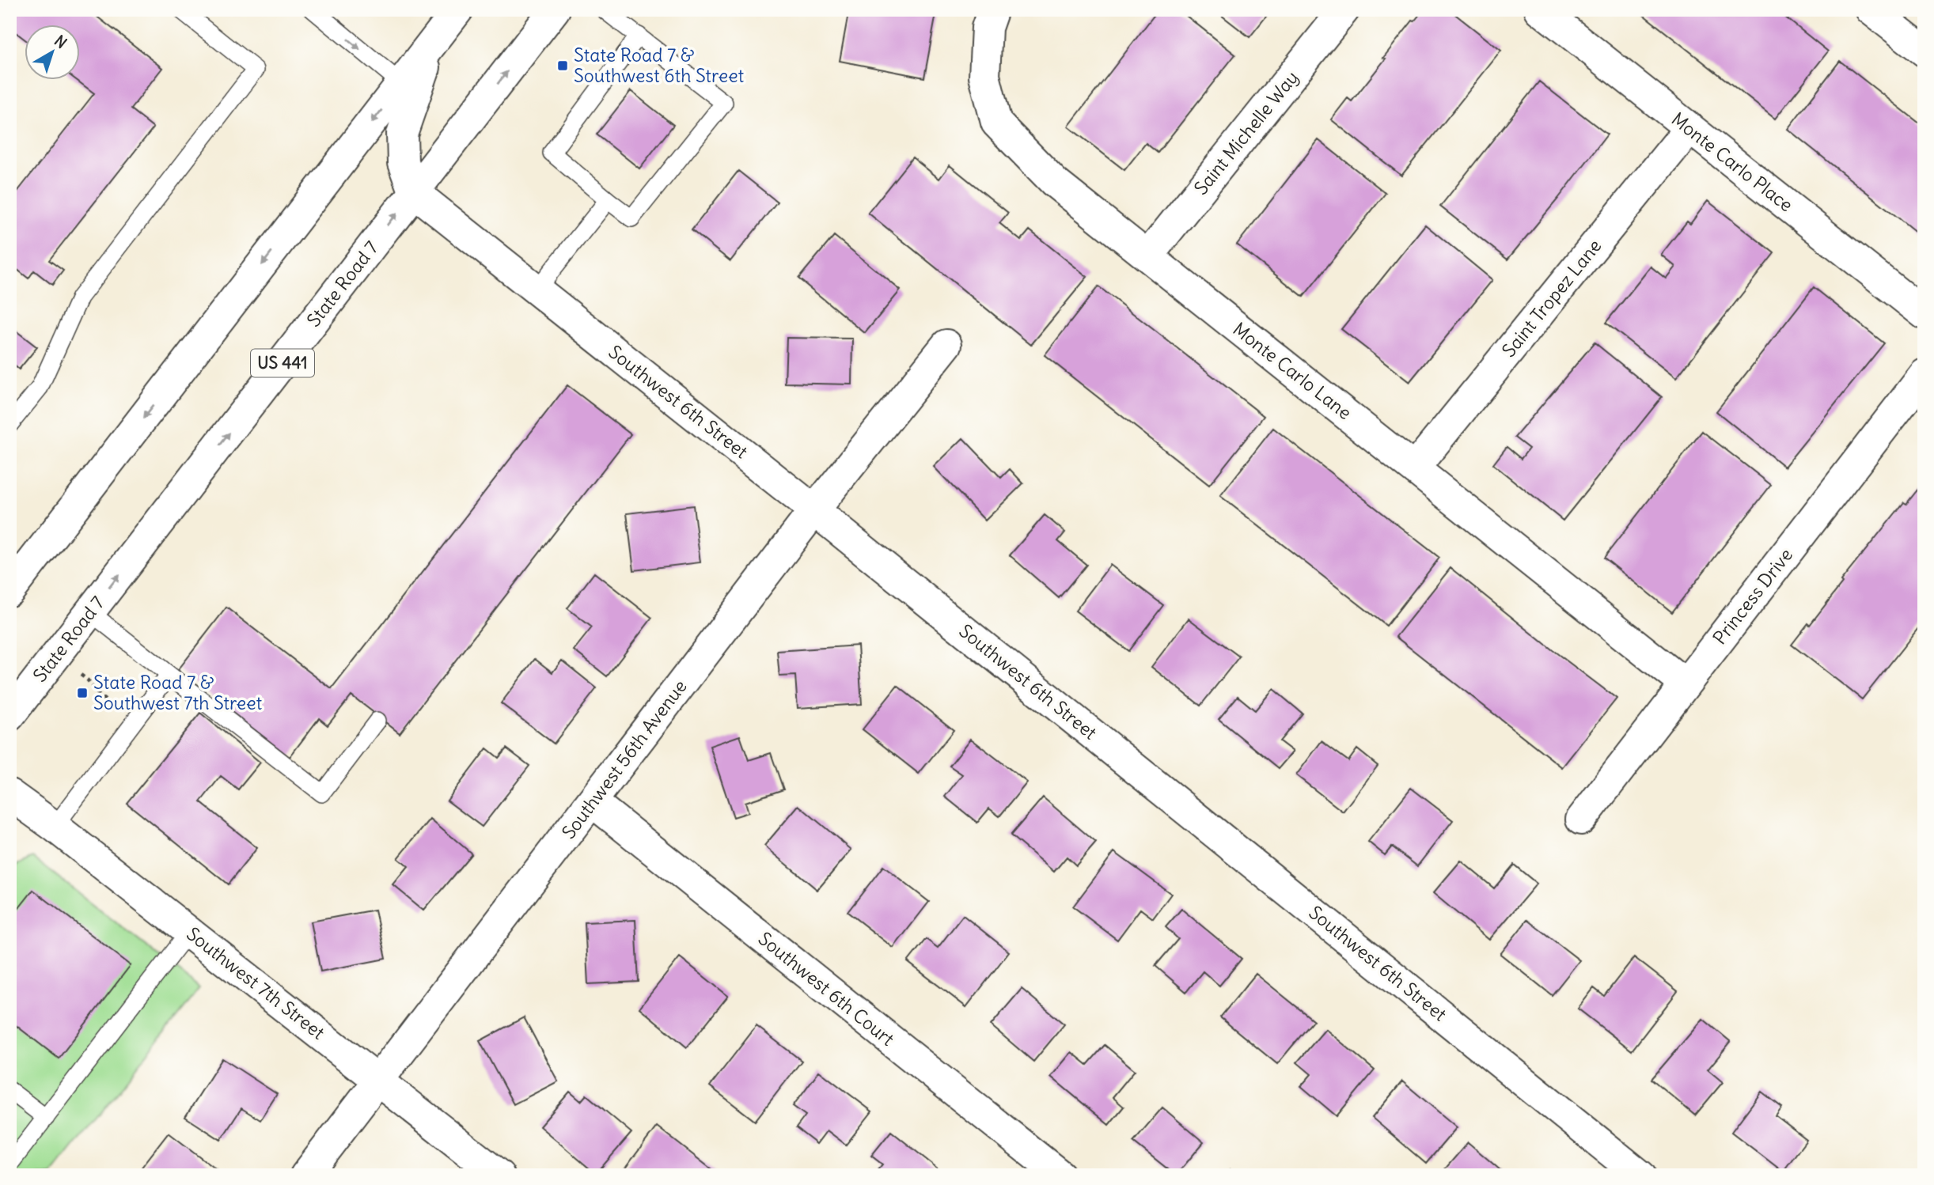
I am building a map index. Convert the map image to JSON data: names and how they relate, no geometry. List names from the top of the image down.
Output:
{
  "streets": {
    "street": [
      "Saint Michelle Way",
      "Monte Carlo Place",
      "State Road 7",
      "Saint Tropez Lane",
      "US 441",
      "Monte Carlo Lane",
      "Southwest 6th Street",
      "Princess Drive",
      "Southwest 56th Avenue",
      "Southwest 7th Street",
      "Southwest 6th Court"
    ]
  },
  "crossings": [
    ["Saint Michelle Way", "Monte Carlo Lane"],
    ["Monte Carlo Place", "Saint Tropez Lane"],
    ["State Road 7", "Southwest 6th Street"],
    ["Saint Tropez Lane", "Monte Carlo Lane"],
    ["Monte Carlo Lane", "Princess Drive"],
    ["Southwest 6th Street", "Southwest 56th Avenue"],
    ["Southwest 56th Avenue", "Southwest 7th Street"],
    ["Southwest 56th Avenue", "Southwest 6th Court"]
  ],
  "places": {
    "transit": ["State Road 7 & Southwest 6th Street", "State Road 7 & Southwest 7th Street"]
  },
  "north": "top right"
}
